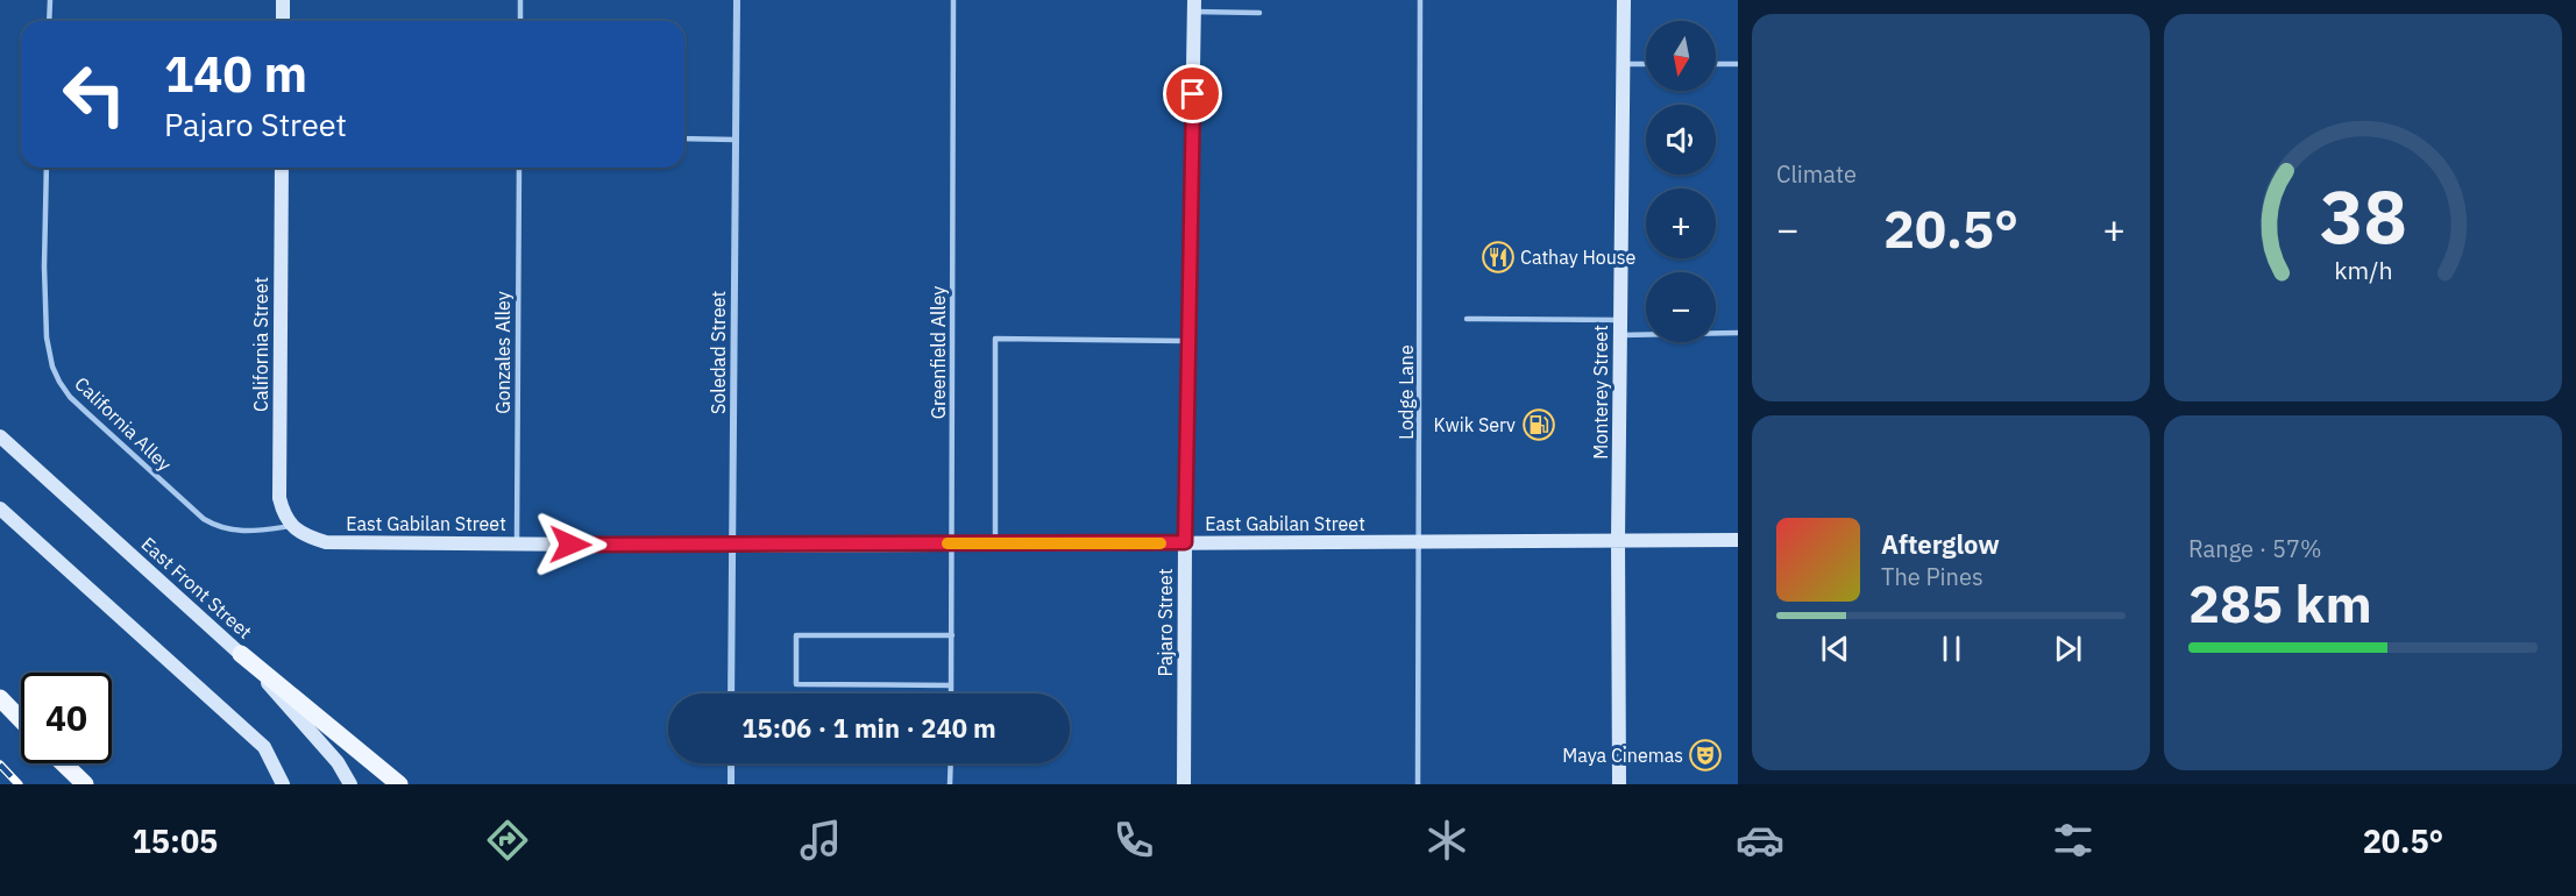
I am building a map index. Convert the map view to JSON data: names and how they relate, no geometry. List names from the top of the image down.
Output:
{
  "streets": {
    "street": [
      "California Street",
      "Soledad Street",
      "Monterey Street",
      "East Gabilan Street",
      "East Front Street",
      "Pajaro Street"
    ],
    "lane": [
      "Gonzales Alley",
      "Greenfield Alley",
      "Lodge Lane",
      "California Alley"
    ]
  },
  "crossings": [
    ["California Street", "California Alley"],
    ["California Street", "East Gabilan Street"],
    ["Gonzales Alley", "East Gabilan Street"],
    ["Soledad Street", "East Gabilan Street"],
    ["Greenfield Alley", "East Gabilan Street"],
    ["Lodge Lane", "East Gabilan Street"],
    ["Monterey Street", "East Gabilan Street"],
    ["California Alley", "East Gabilan Street"],
    ["East Gabilan Street", "Pajaro Street"]
  ],
  "places": {
    "restaurant": ["Cathay House"],
    "fuel station": ["Kwik Serv"],
    "theatre": ["Maya Cinemas"]
  },
  "north": "bottom",
  "page": {
    "tile": [
      "Climate",
      ["Range · 57%", "285 km"]
    ],
    "map_buttons": ["+", "−"],
    "turn": ["140 m", "Pajaro Street"],
    "heat": ["−", "20.5°", "+"],
    "song": ["Afterglow", "The Pines"],
    "limit": "40",
    "trip": "15:06 · 1 min · 240 m",
    "tabs": ["15:05", "20.5°"],
    "gauge": ["38", "km/h"]
  }
}
